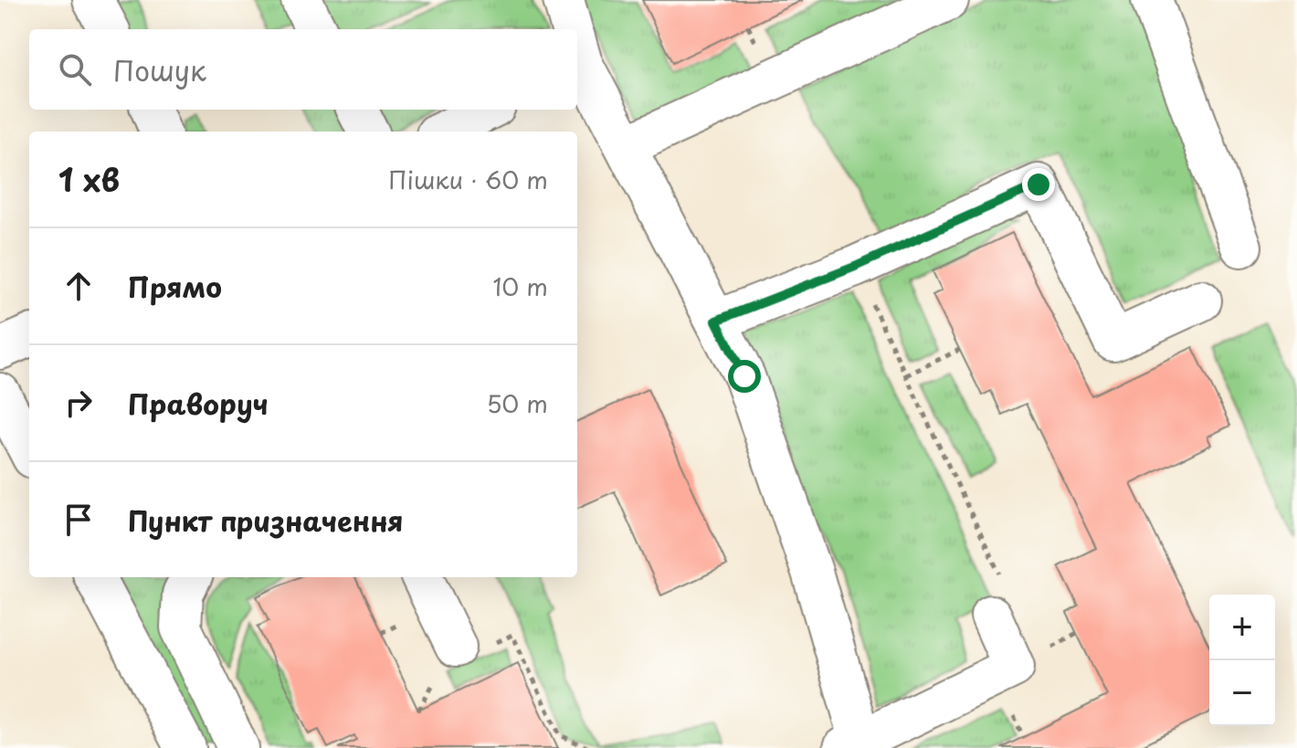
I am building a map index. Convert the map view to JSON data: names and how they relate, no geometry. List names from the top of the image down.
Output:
{
  "page": {
    "search": "Пошук",
    "heading": ["1 хв", "Пішки · 60 m"],
    "list": [
      ["Прямо", "10 m"],
      ["Праворуч", "50 m"],
      "Пункт призначення"
    ],
    "map_buttons": ["+", "−"]
  }
}
